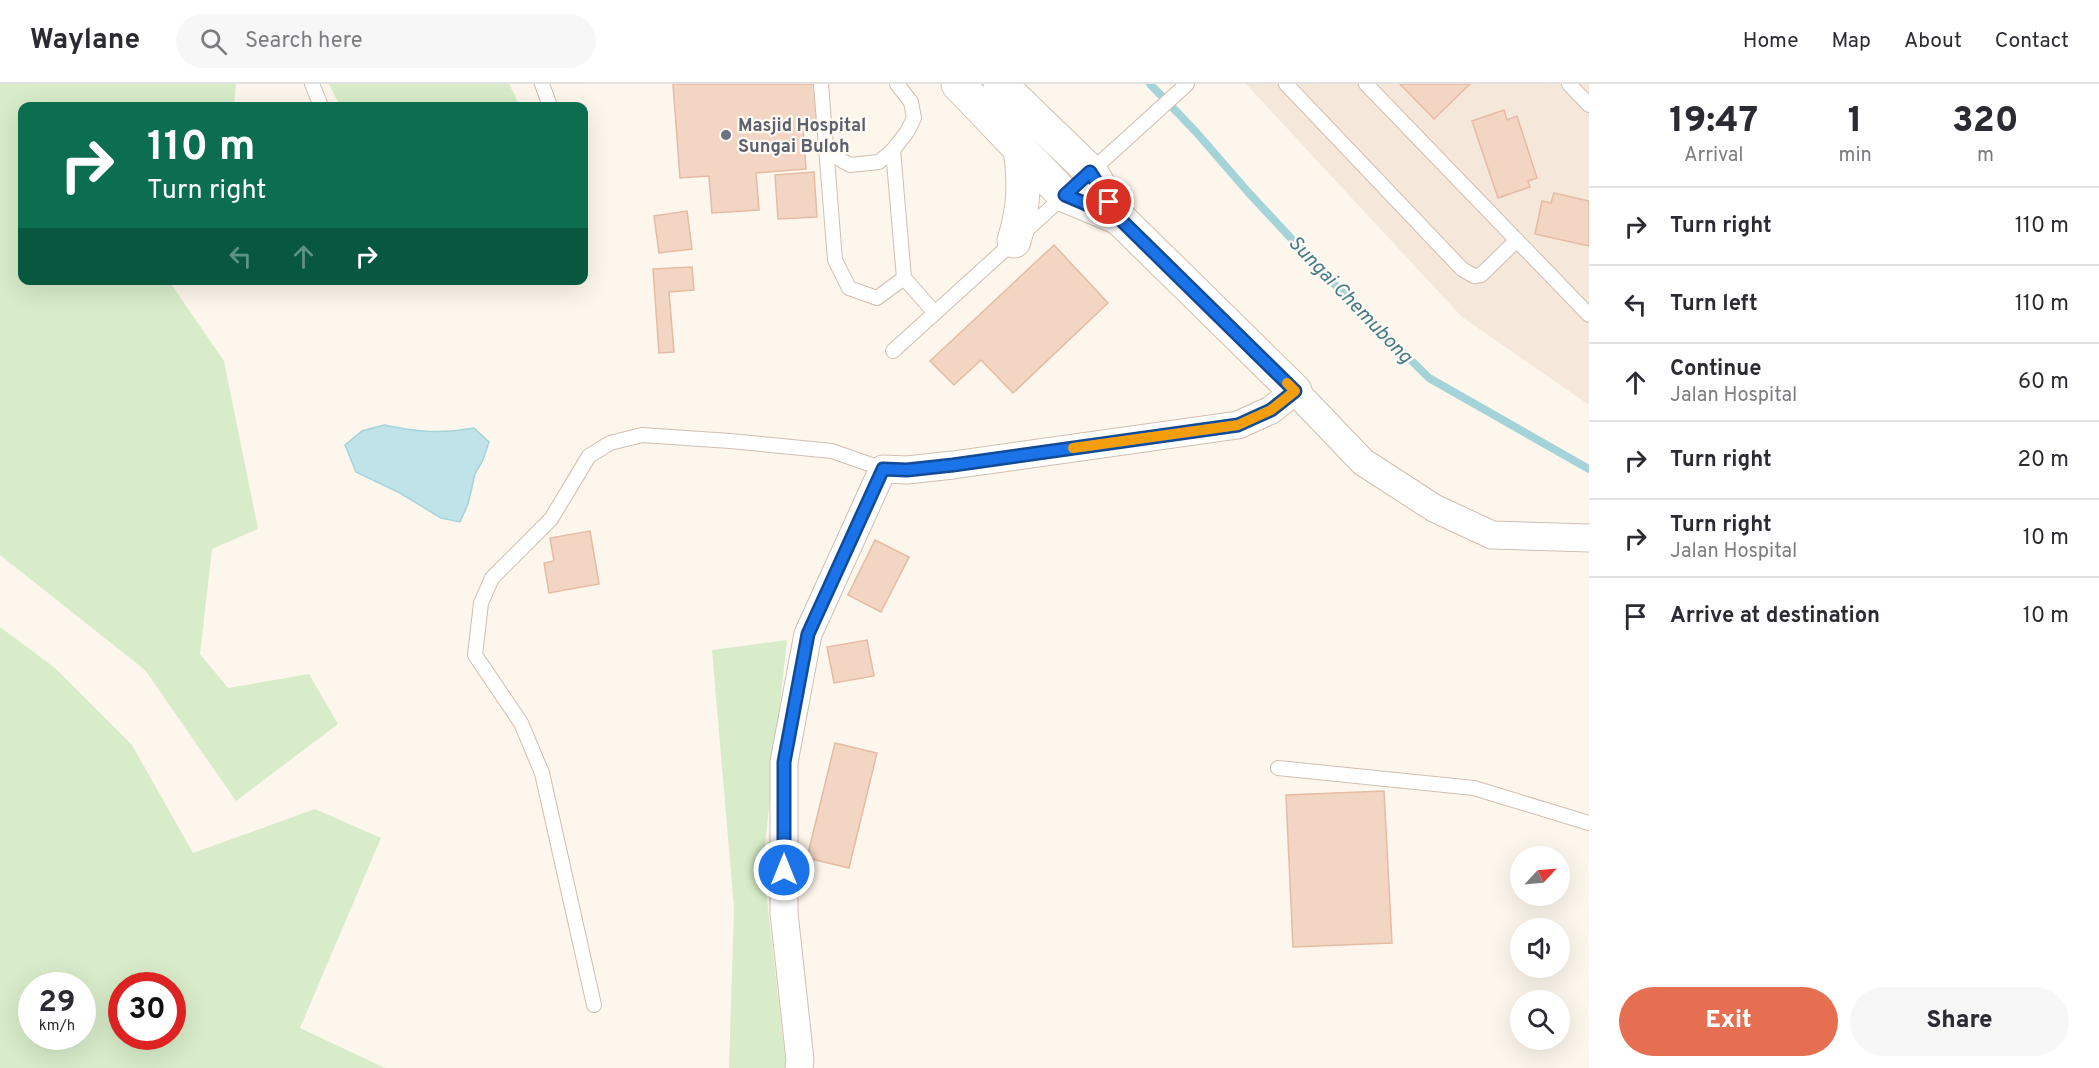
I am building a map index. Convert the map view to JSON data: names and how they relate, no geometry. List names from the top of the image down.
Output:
{
  "water": ["Sungai Chemubong"],
  "places": ["Masjid Hospital Sungai Buloh"],
  "north": "top right",
  "page": {
    "header": "Waylane",
    "search": "Search here",
    "nav": [
      "Home",
      "Map",
      "About",
      "Contact"
    ],
    "eta": [
      "19:47",
      "Arrival",
      "1",
      "min",
      "320",
      "m"
    ],
    "turn": ["110 m", "Turn right"],
    "list": [
      {
        "name": "Turn right",
        "value": "110 m"
      },
      {
        "name": "Turn left",
        "value": "110 m"
      },
      {
        "name": "Continue",
        "note": "Jalan Hospital",
        "value": "60 m"
      },
      {
        "name": "Turn right",
        "value": "20 m"
      },
      {
        "name": "Turn right",
        "note": "Jalan Hospital",
        "value": "10 m"
      },
      {
        "name": "Arrive at destination",
        "value": "10 m"
      }
    ],
    "speed": "29 km/h",
    "limit": "30",
    "buttons": ["Exit", "Share"]
  }
}
